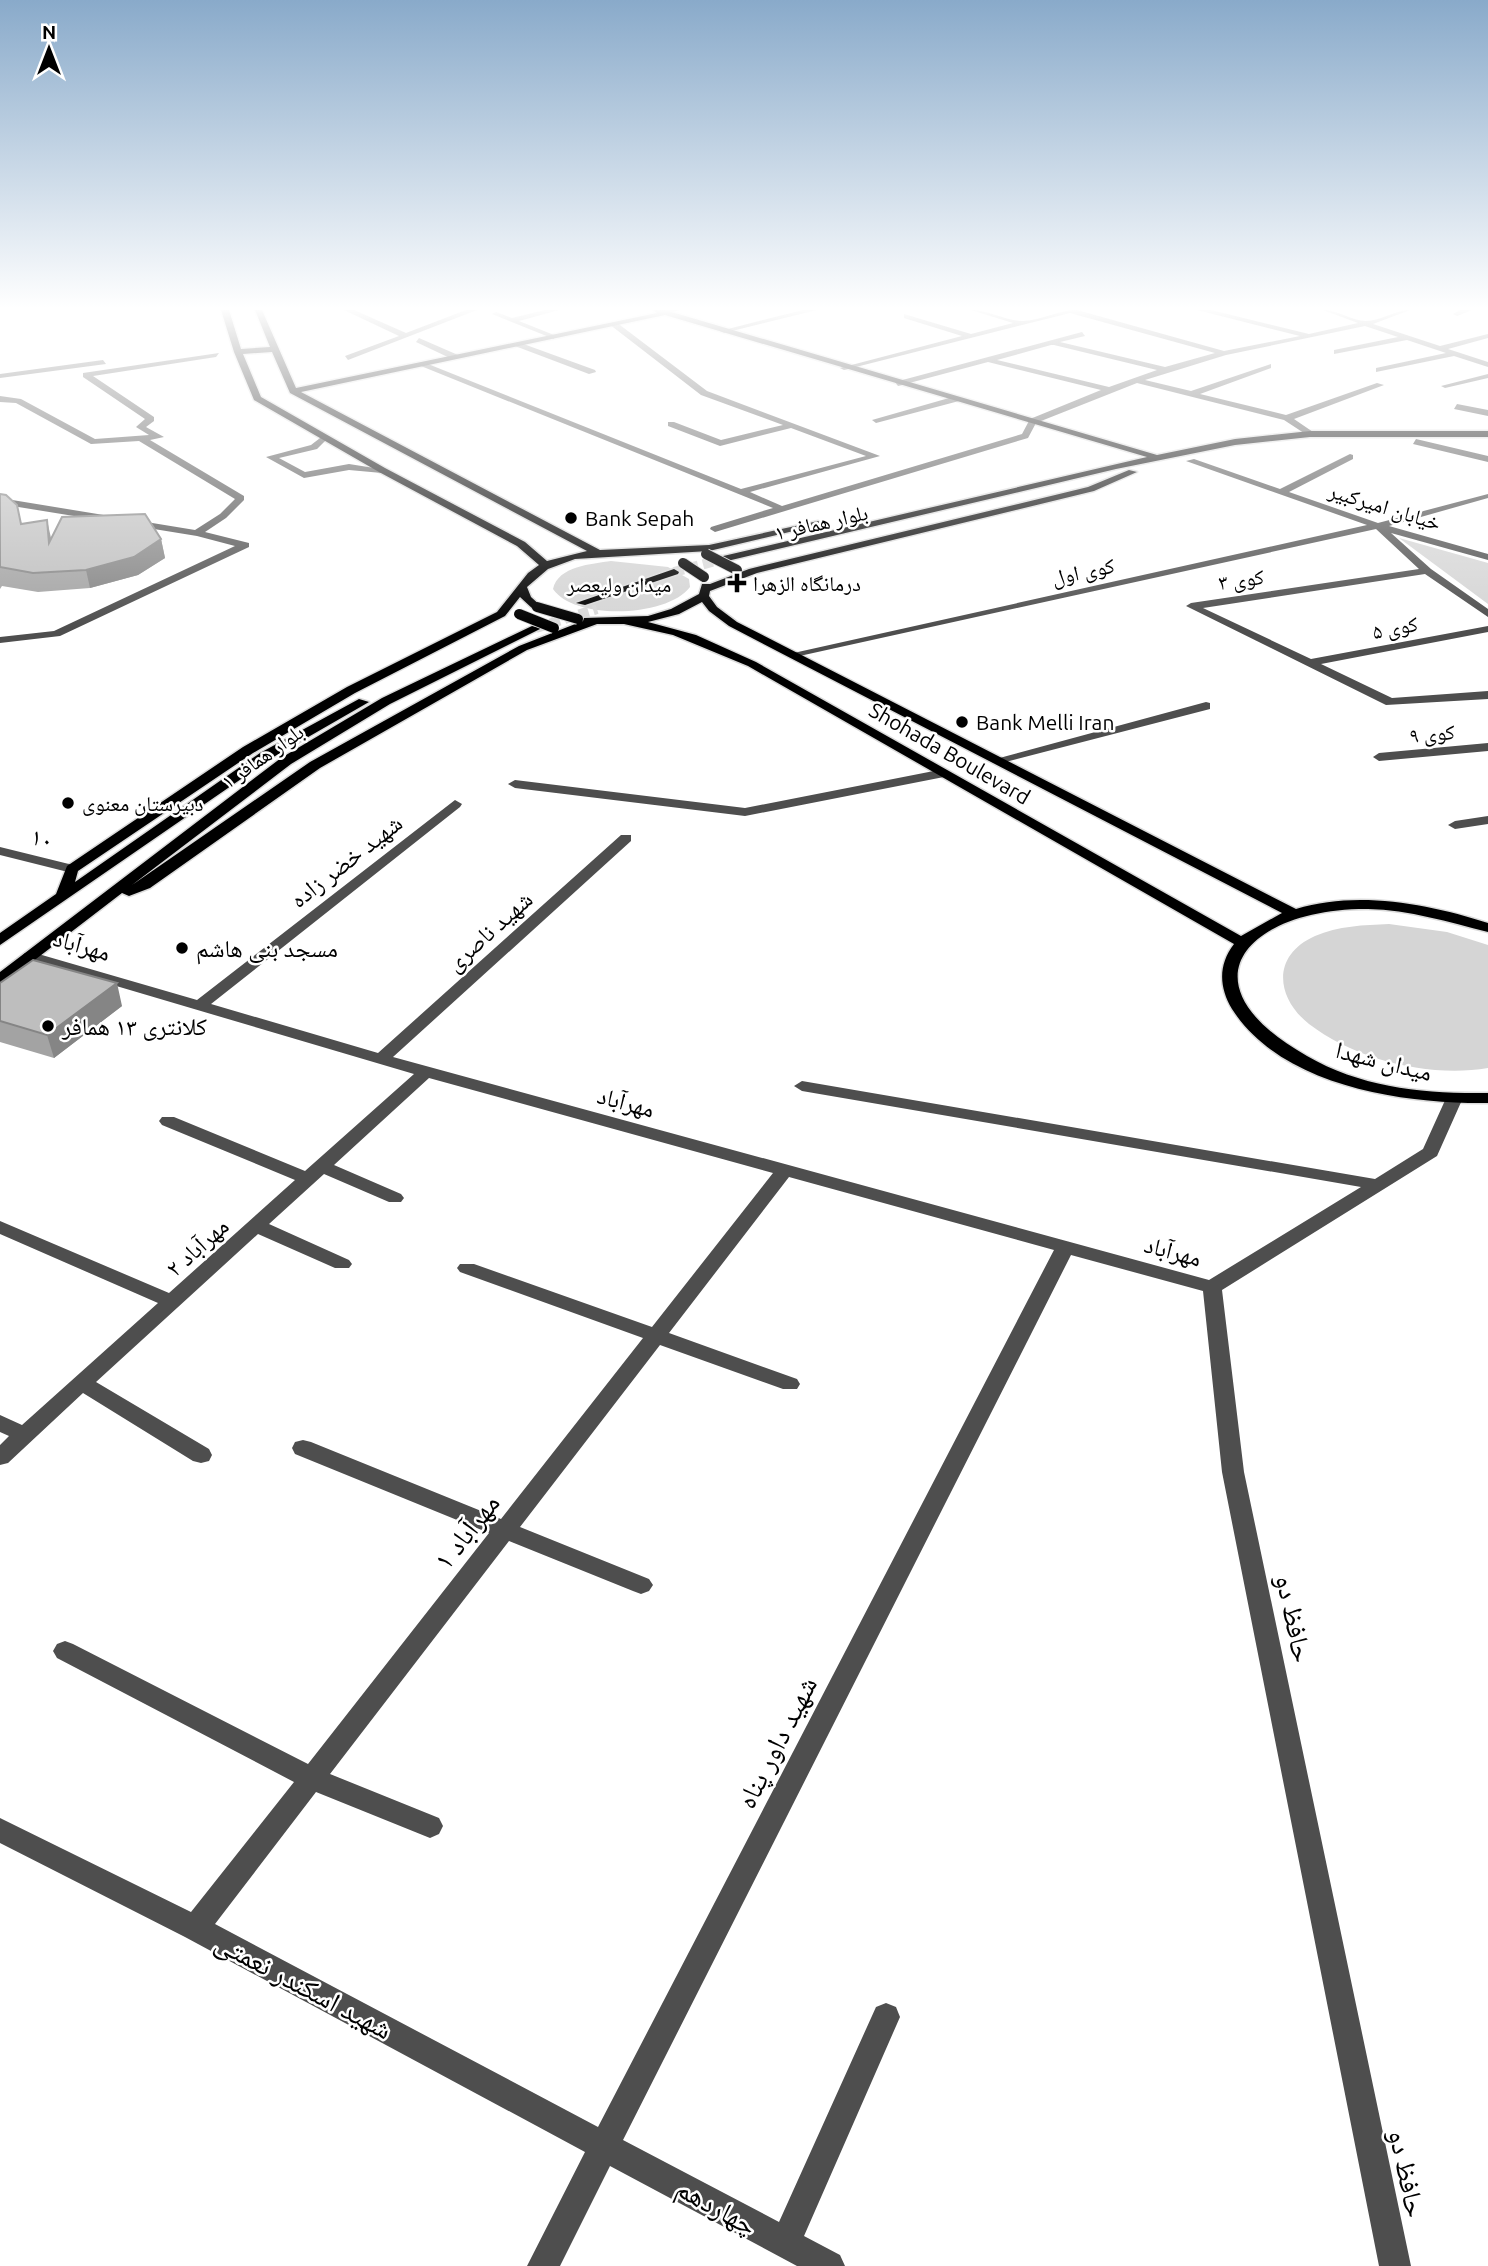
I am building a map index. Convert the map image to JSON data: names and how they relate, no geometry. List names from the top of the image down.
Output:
{
  "streets": {
    "main road": ["بلوار همافر ۱", "Shohada Boulevard", "میدان شهدا"],
    "street": [
      "خیابان امیرکبیر",
      "کوی اول",
      "کوی ۳",
      "کوی ۵",
      "کوی ۹",
      "۱۰",
      "شهید خضر زاده",
      "شهید ناصری",
      "مهرآباد",
      "مهرآباد ۲",
      "مهرآباد ۱",
      "حافظ دو",
      "شهید داور پناه",
      "شهید اسکندر نعمتی",
      "چهاردهم"
    ]
  },
  "crossings": [
    ["خیابان امیرکبیر", "کوی اول"],
    ["بلوار همافر ۱", "مهرآباد"],
    ["کوی اول", "Shohada Boulevard"],
    ["کوی ۳", "کوی ۵"],
    ["Shohada Boulevard", "میدان شهدا"],
    ["شهید خضر زاده", "مهرآباد"],
    ["شهید ناصری", "مهرآباد"],
    ["مهرآباد", "مهرآباد ۲"],
    ["مهرآباد", "مهرآباد ۱"],
    ["مهرآباد", "حافظ دو"],
    ["مهرآباد", "شهید داور پناه"],
    ["مهرآباد ۱", "شهید اسکندر نعمتی"],
    ["شهید داور پناه", "شهید اسکندر نعمتی"],
    ["شهید داور پناه", "چهاردهم"],
    ["شهید اسکندر نعمتی", "چهاردهم"]
  ],
  "districts": ["میدان ولیعصر"],
  "places": {
    "other": [
      "Bank Sepah",
      "Bank Melli Iran",
      "دبیرستان معنوی",
      "مسجد بنی هاشم",
      "کلانتری ۱۳ همافر"
    ],
    "health": ["درمانگاه الزهرا"]
  },
  "north": "top"
}
